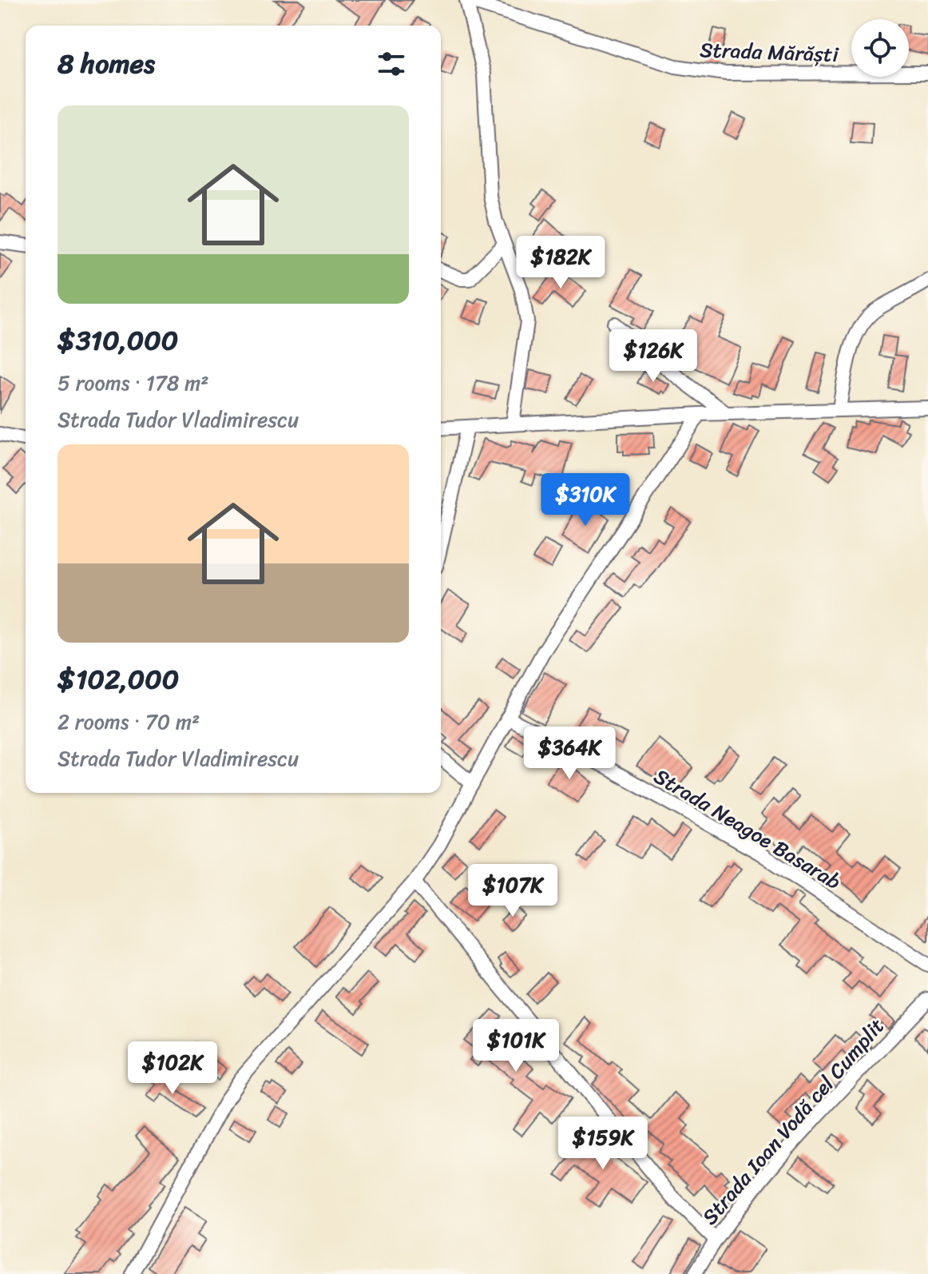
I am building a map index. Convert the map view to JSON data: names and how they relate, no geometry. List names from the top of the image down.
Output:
{
  "streets": {
    "street": ["Strada Mărăști", "Strada Neagoe Basarab", "Strada Ioan Vodă cel Cumplit"]
  },
  "page": {
    "heading": "8 homes",
    "list": [
      {
        "name": "$310,000",
        "note": "5 rooms · 178 m² · Strada Tudor Vladimirescu"
      },
      {
        "name": "$102,000",
        "note": "2 rooms · 70 m² · Strada Tudor Vladimirescu"
      }
    ],
    "price": [
      "$182K",
      "$126K",
      "$310K",
      "$364K",
      "$107K",
      "$101K",
      "$102K",
      "$159K"
    ]
  }
}
